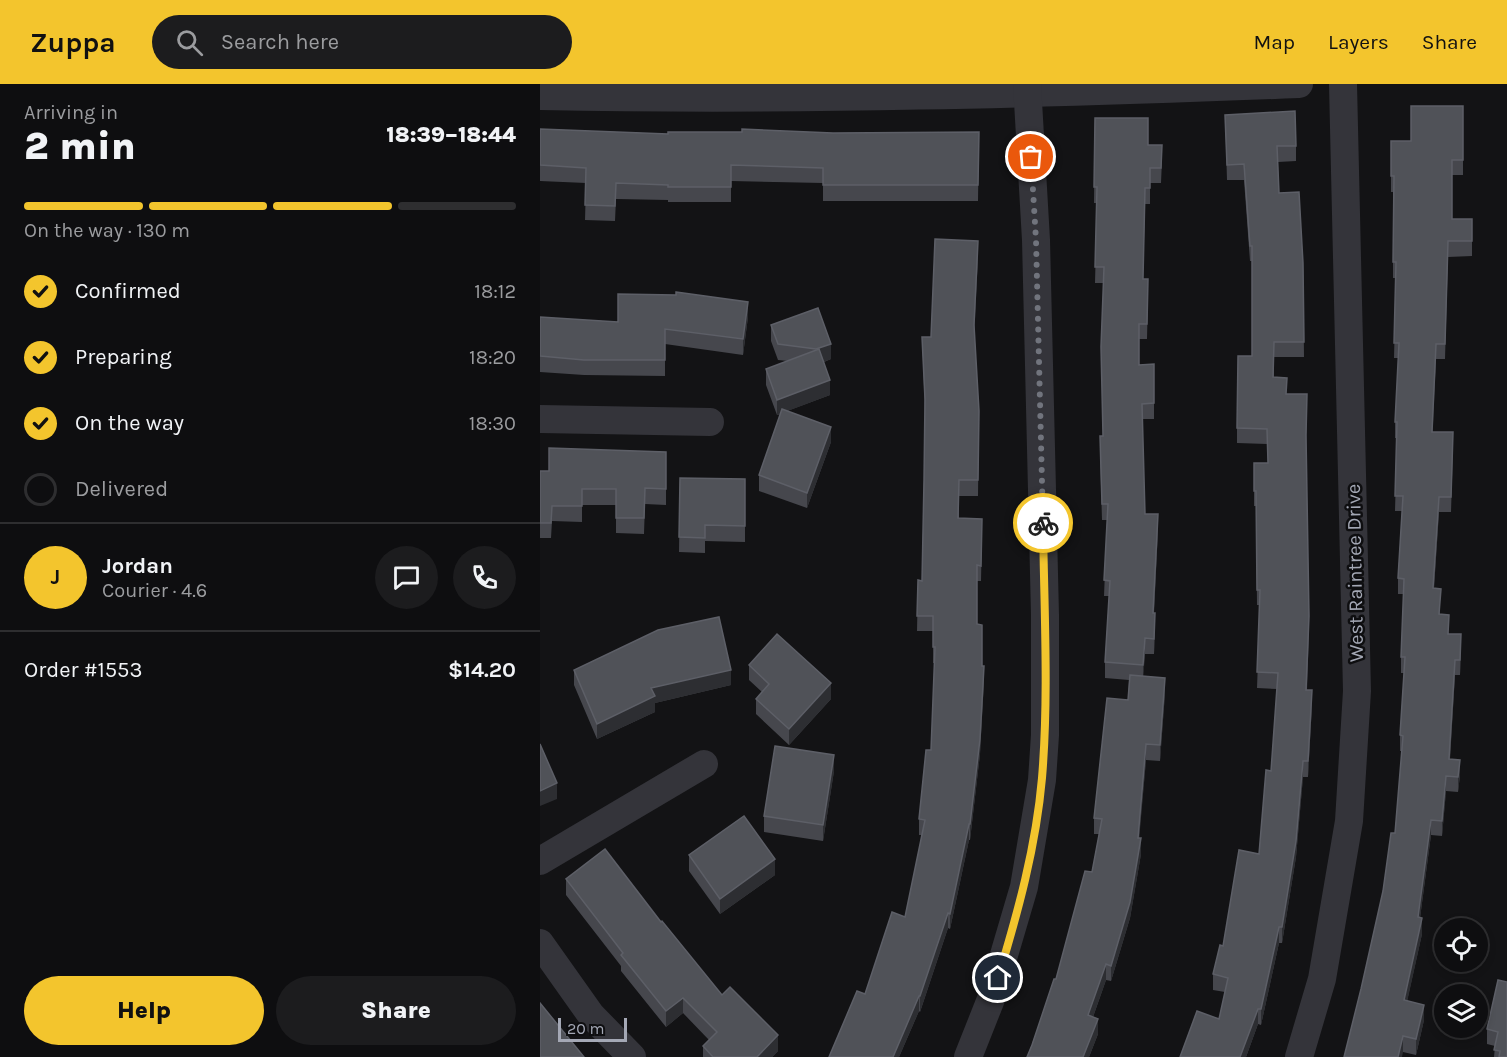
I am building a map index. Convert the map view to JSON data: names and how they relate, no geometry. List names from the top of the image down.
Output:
{
  "streets": {
    "street": ["West Raintree Drive"]
  },
  "scale_bar": "20 m",
  "page": {
    "header": "Zuppa",
    "search": "Search here",
    "nav": ["Map", "Layers", "Share"],
    "heading": ["2 min", "Arriving in", "18:39–18:44"],
    "panel": [
      "Jordan",
      "Courier · 4.6",
      "Order #1553",
      "$14.20"
    ],
    "bar": "On the way · 130 m",
    "list": [
      ["Confirmed", "18:12"],
      ["Preparing", "18:20"],
      ["On the way", "18:30"],
      "Delivered"
    ],
    "round": "J",
    "buttons": ["Help", "Share"],
    "scale": "20 m"
  }
}
